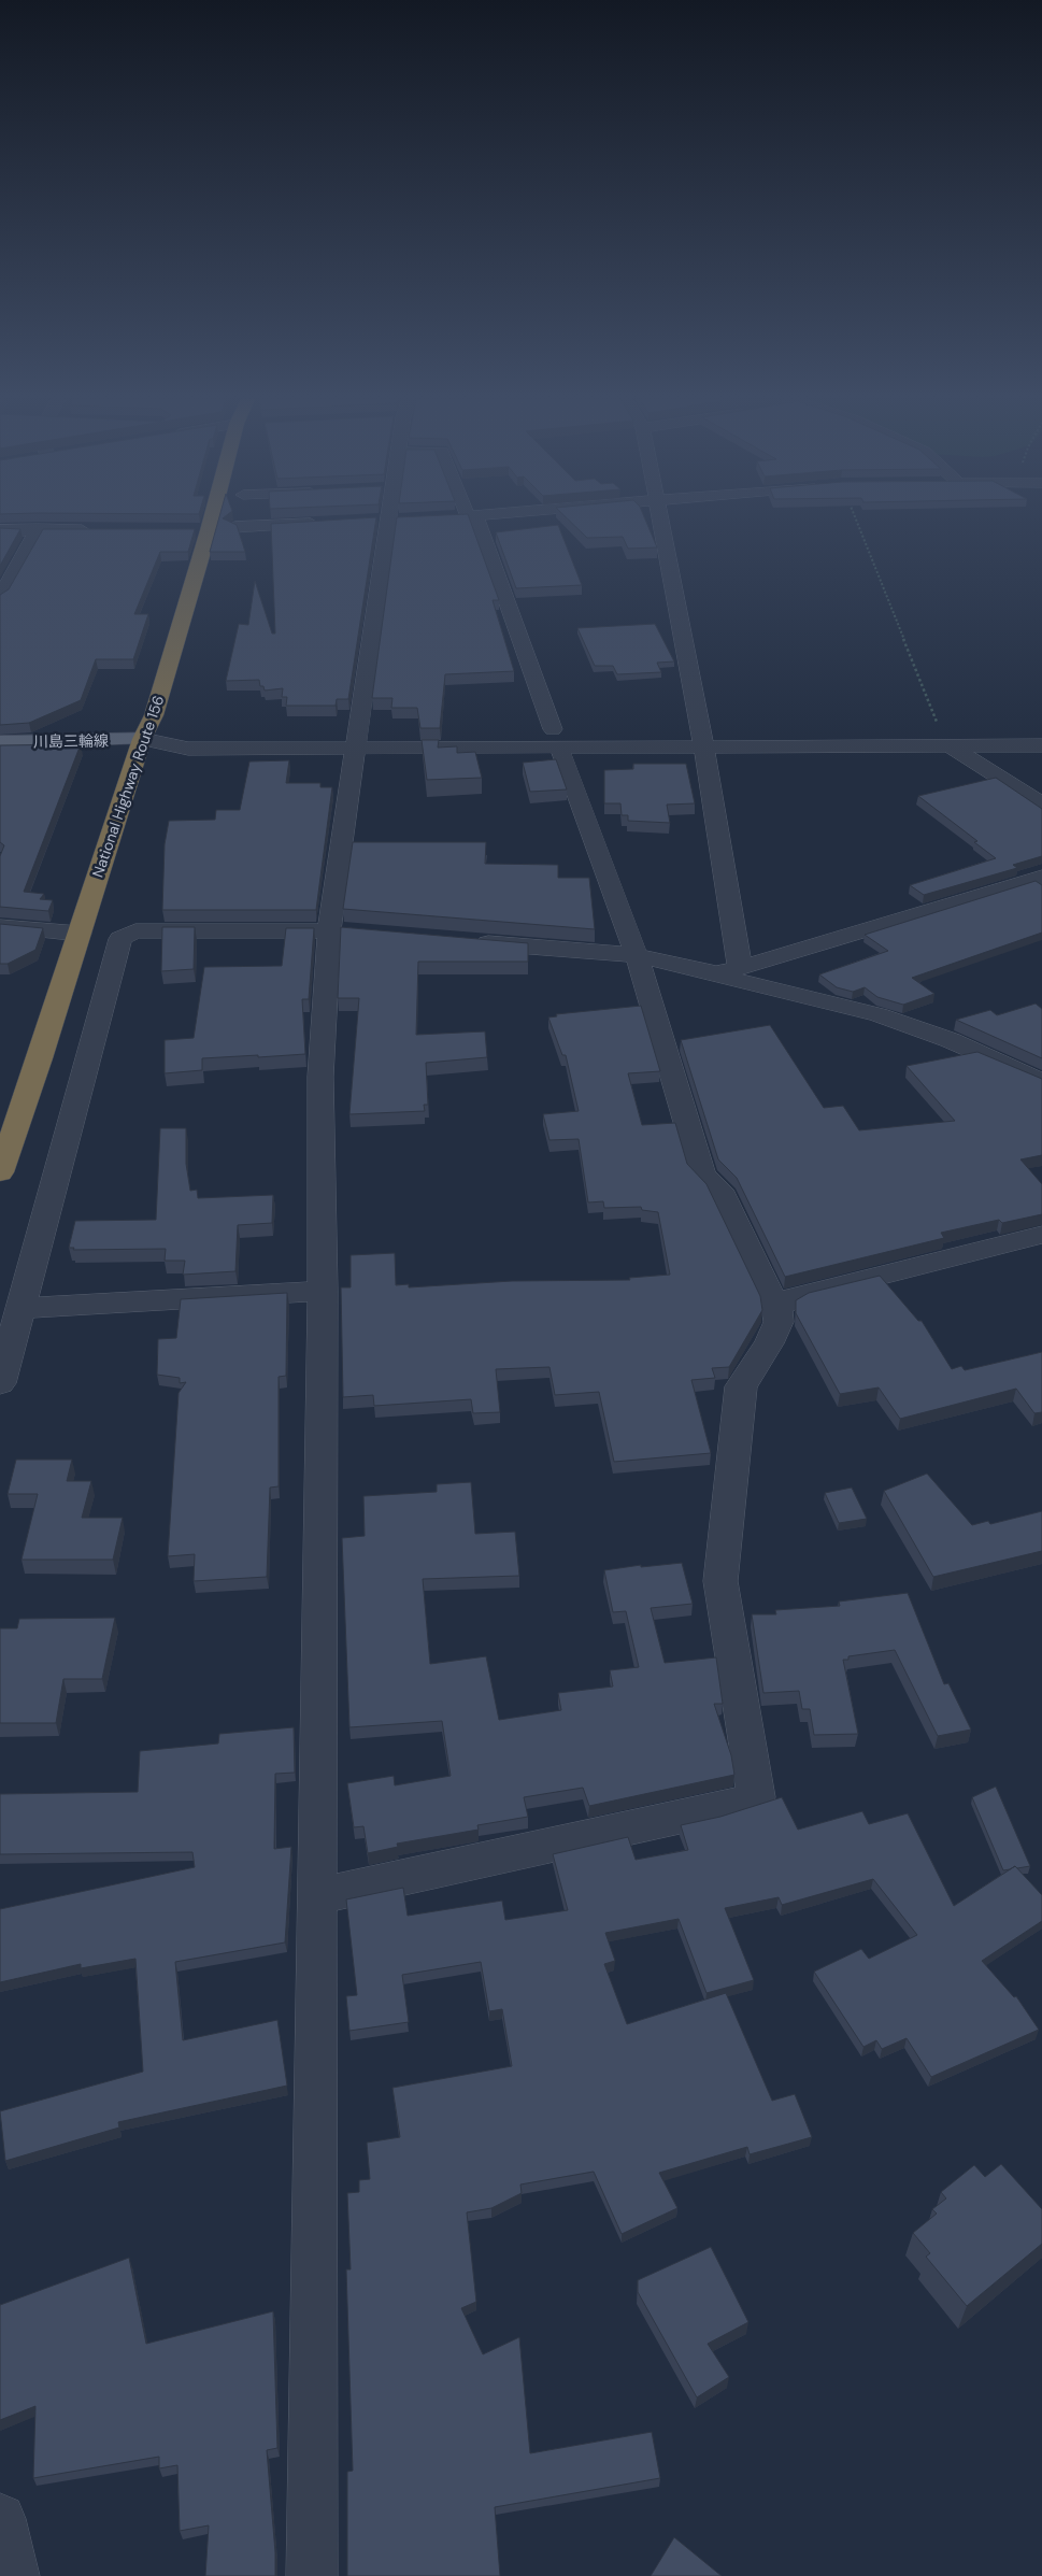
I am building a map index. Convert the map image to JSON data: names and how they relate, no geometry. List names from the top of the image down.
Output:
{
  "streets": {
    "highway": ["National Highway Route 156"],
    "main road": ["川島三輪線"]
  },
  "crossings": [
    ["川島三輪線", "National Highway Route 156"]
  ]
}
